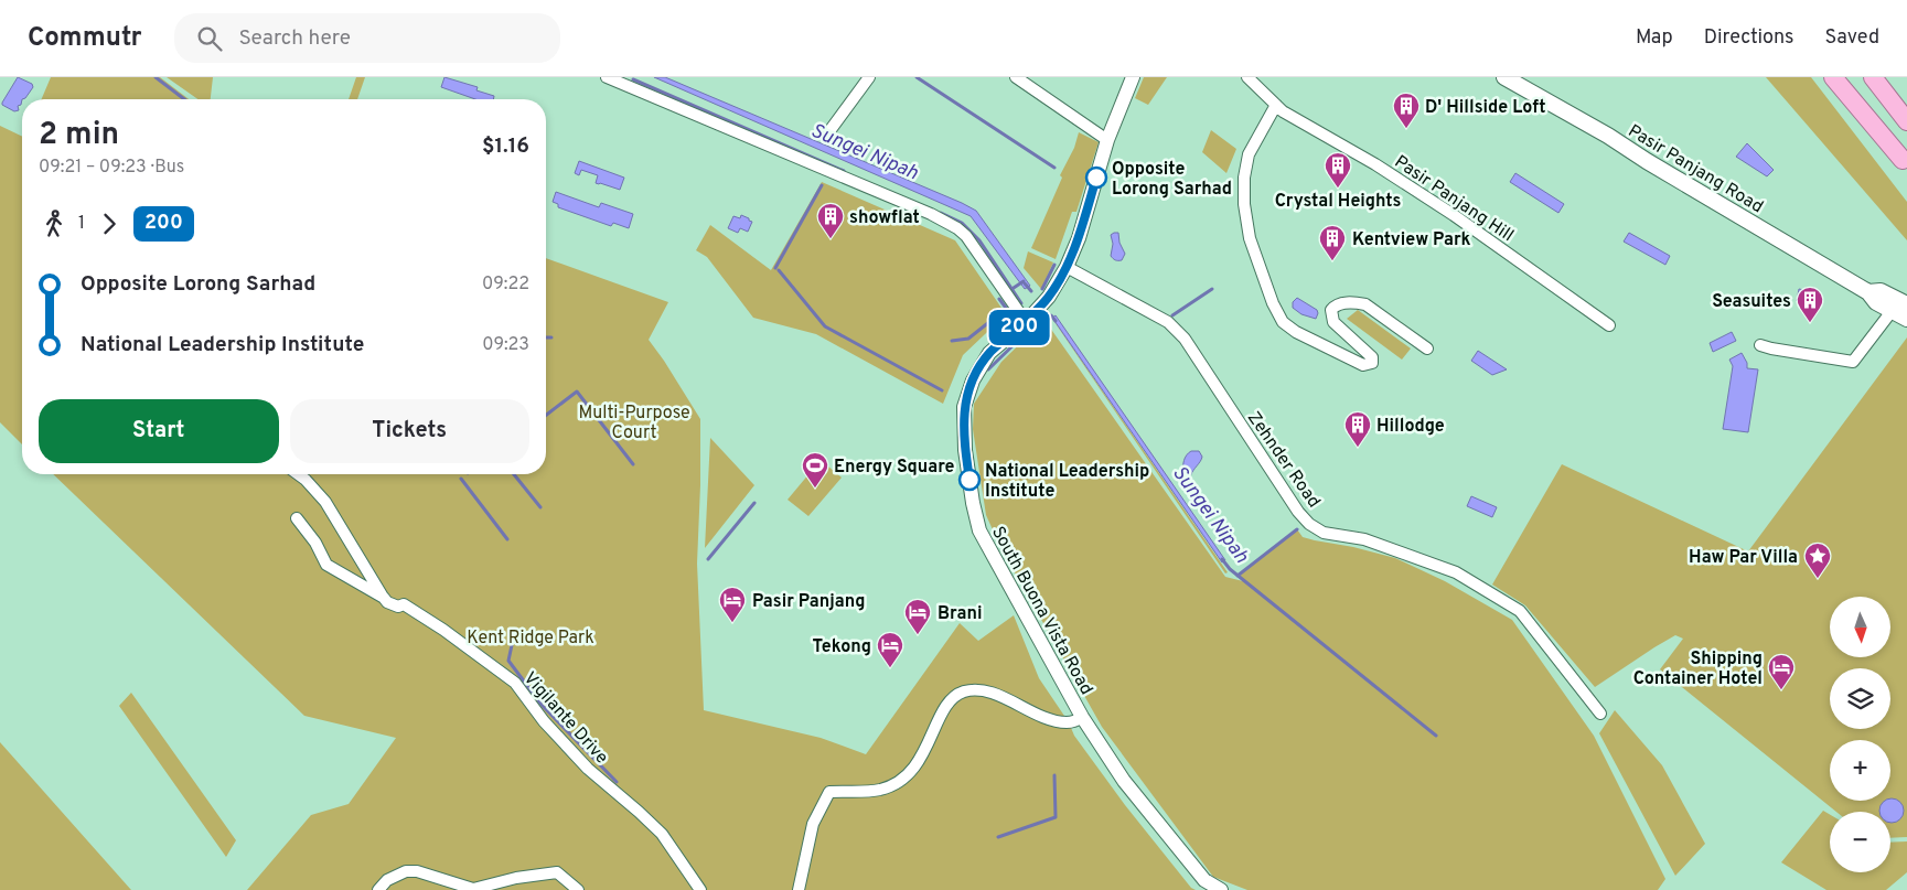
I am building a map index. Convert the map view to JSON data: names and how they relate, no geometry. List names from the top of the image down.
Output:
{
  "streets": {
    "main road": ["Pasir Panjang Road"],
    "street": [
      "Pasir Panjang Hill",
      "Zehnder Road",
      "South Buona Vista Road",
      "Vigilante Drive"
    ]
  },
  "crossings": [
    ["Zehnder Road", "South Buona Vista Road"]
  ],
  "water": ["Sungei Nipah"],
  "parks": ["Multi-Purpose Court", "Kent Ridge Park"],
  "places": {
    "building": [
      "D' Hillside Loft",
      "Crystal Heights",
      "showflat",
      "Kentview Park",
      "Seasuites",
      "Hillodge"
    ],
    "other": ["Opposite Lorong Sarhad", "National Leadership Institute"],
    "sports": ["Energy Square"],
    "place": ["Haw Par Villa"],
    "hotel": [
      "Pasir Panjang",
      "Brani",
      "Tekong",
      "Shipping Container Hotel"
    ]
  },
  "lines": ["bus line 200"],
  "north": "bottom",
  "page": {
    "header": "Commutr",
    "search": "Search here",
    "nav": ["Map", "Directions", "Saved"],
    "on_map": "200",
    "heading": ["2 min", "09:21 – 09:23 · Bus", "$1.16"],
    "legs": ["1", "200"],
    "list": [
      {
        "name": "Opposite Lorong Sarhad",
        "value": "09:22"
      },
      {
        "name": "National Leadership Institute",
        "value": "09:23"
      }
    ],
    "buttons": ["Start", "Tickets"],
    "map_buttons": ["+", "−"]
  }
}
